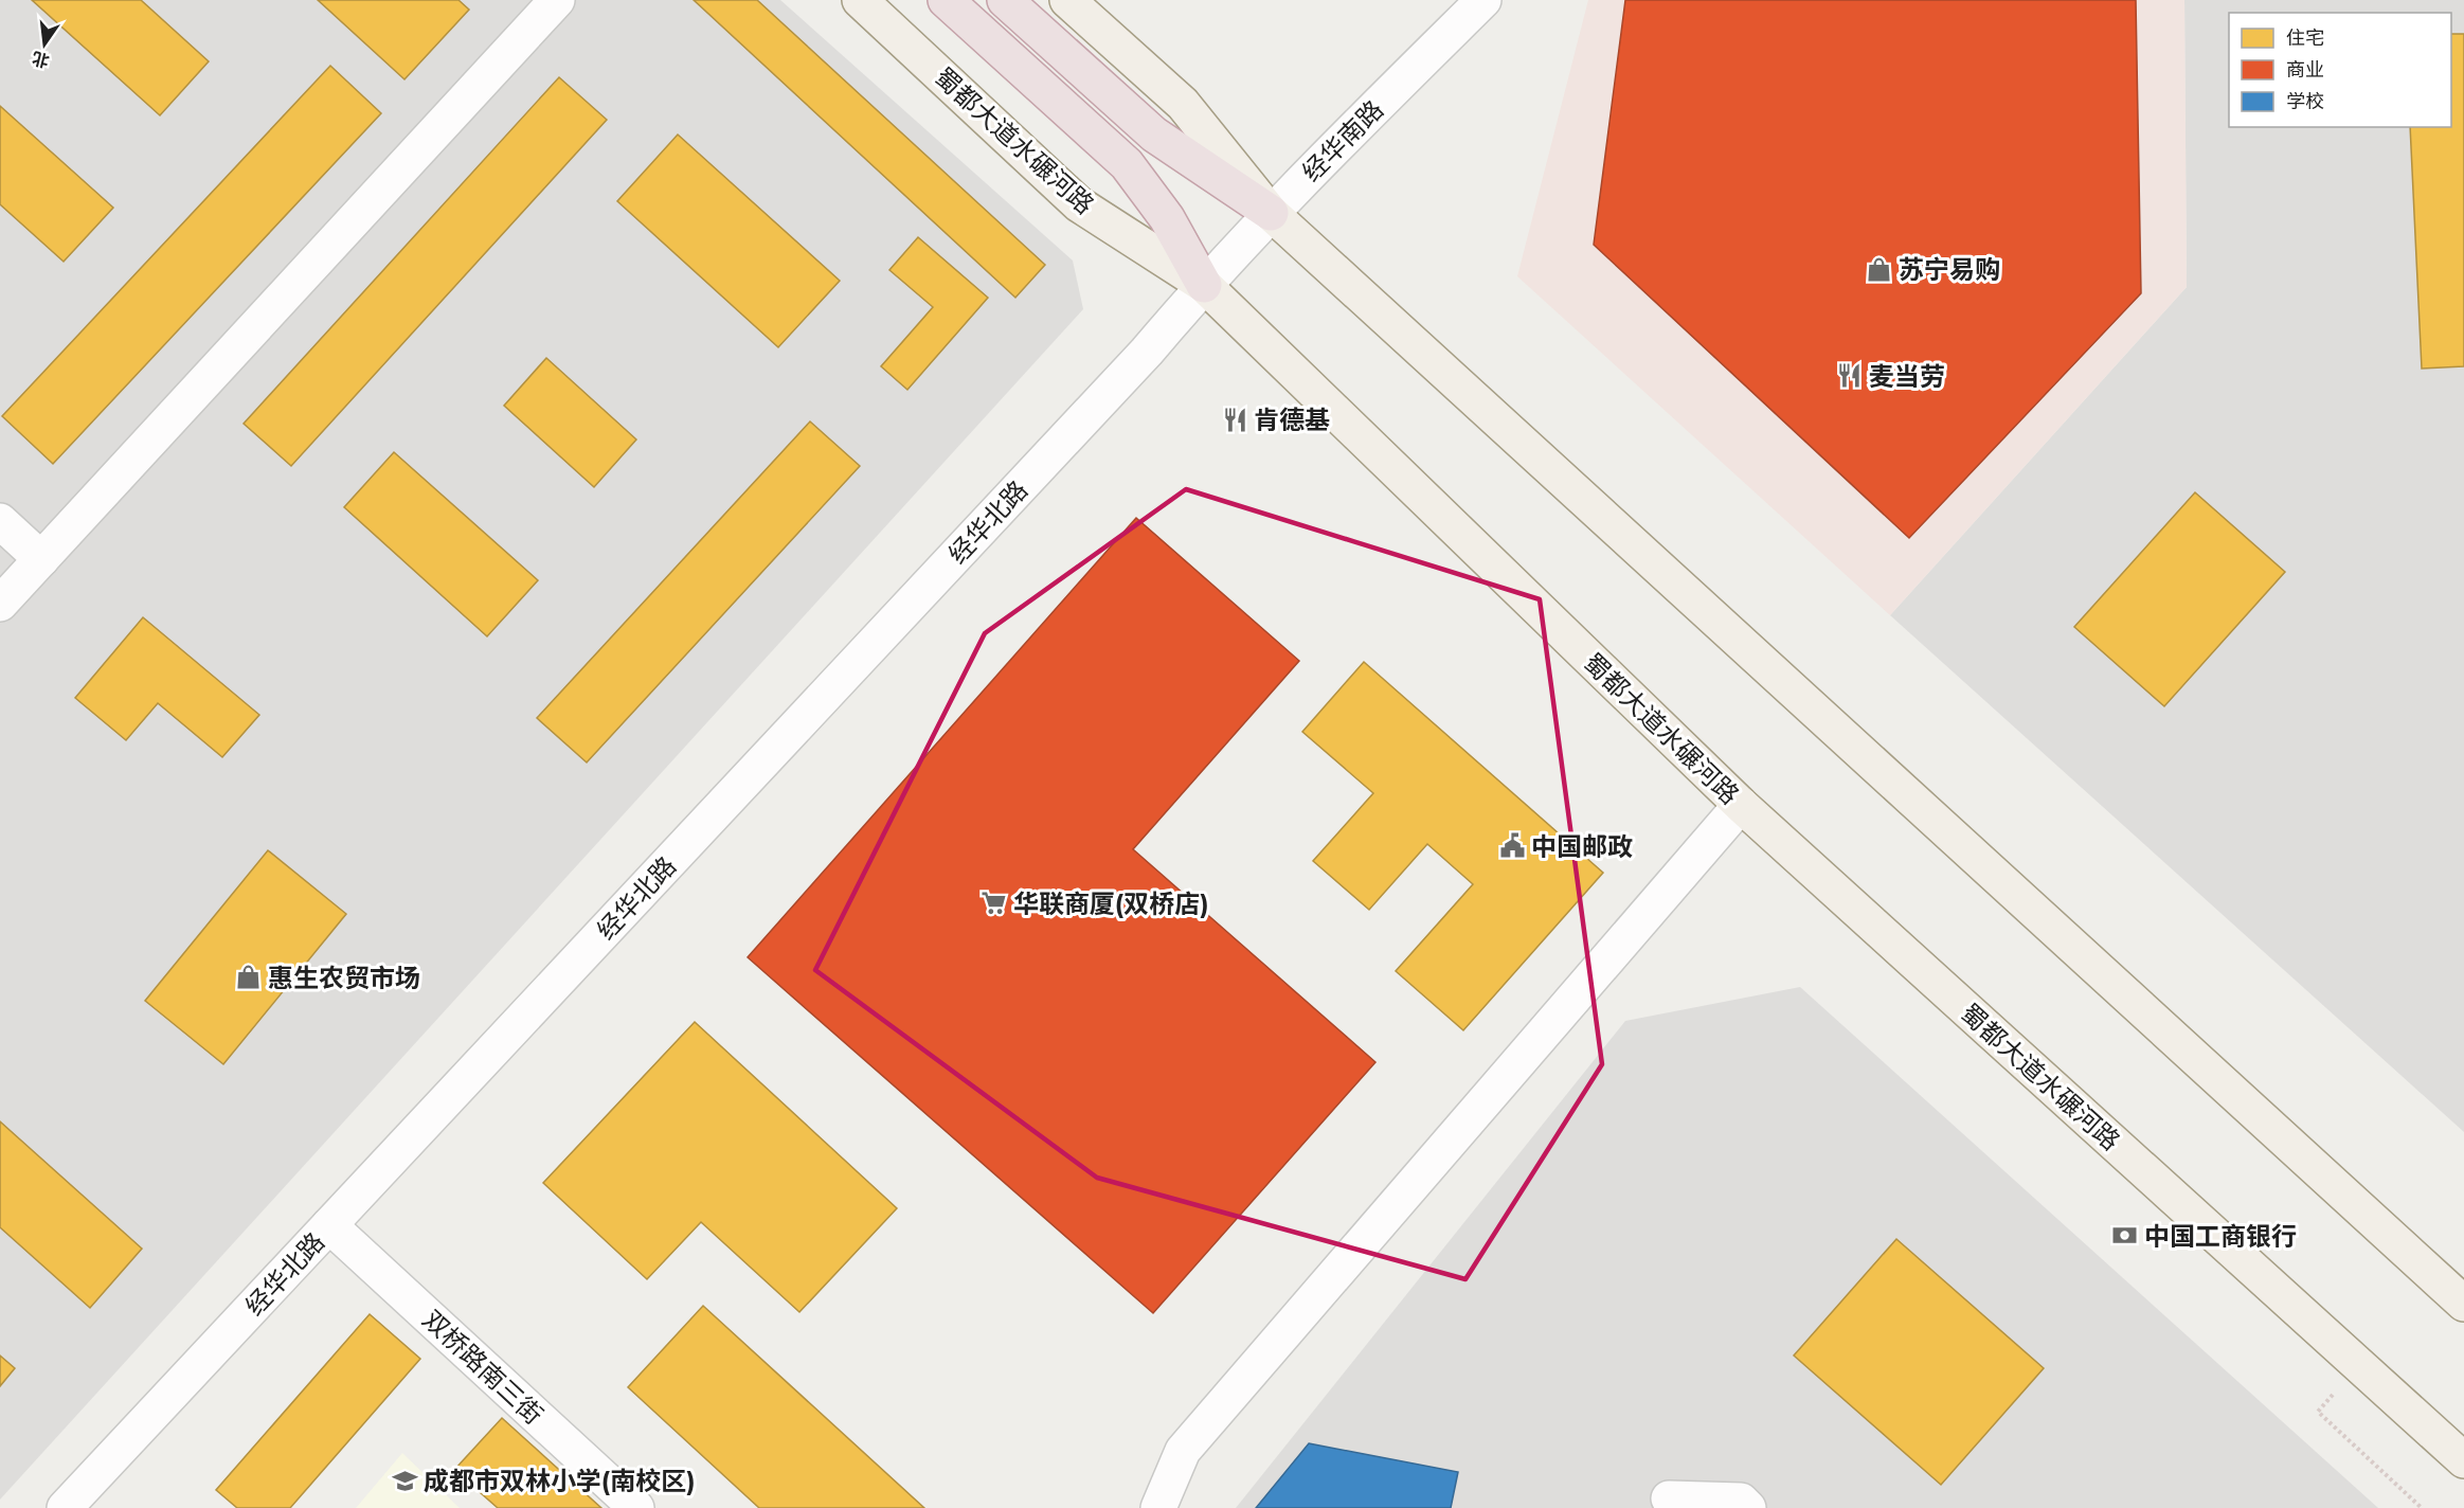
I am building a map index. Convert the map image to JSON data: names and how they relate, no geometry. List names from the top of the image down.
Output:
{
  "streets": {
    "main road": ["蜀都大道水碾河路"],
    "street": ["经华南路", "经华北路", "双桥路南三街"]
  },
  "crossings": [
    ["蜀都大道水碾河路", "经华南路"],
    ["蜀都大道水碾河路", "经华北路"],
    ["经华南路", "经华北路"],
    ["经华北路", "双桥路南三街"]
  ],
  "places": {
    "shop": ["苏宁易购", "惠生农贸市场"],
    "restaurant": ["麦当劳", "肯德基"],
    "public building": ["中国邮政"],
    "supermarket": ["华联商厦(双桥店)"],
    "bank": ["中国工商银行"],
    "school or university": ["成都市双林小学(南校区)"]
  },
  "legend": ["住宅", "商业", "学校"],
  "north": "bottom"
}
